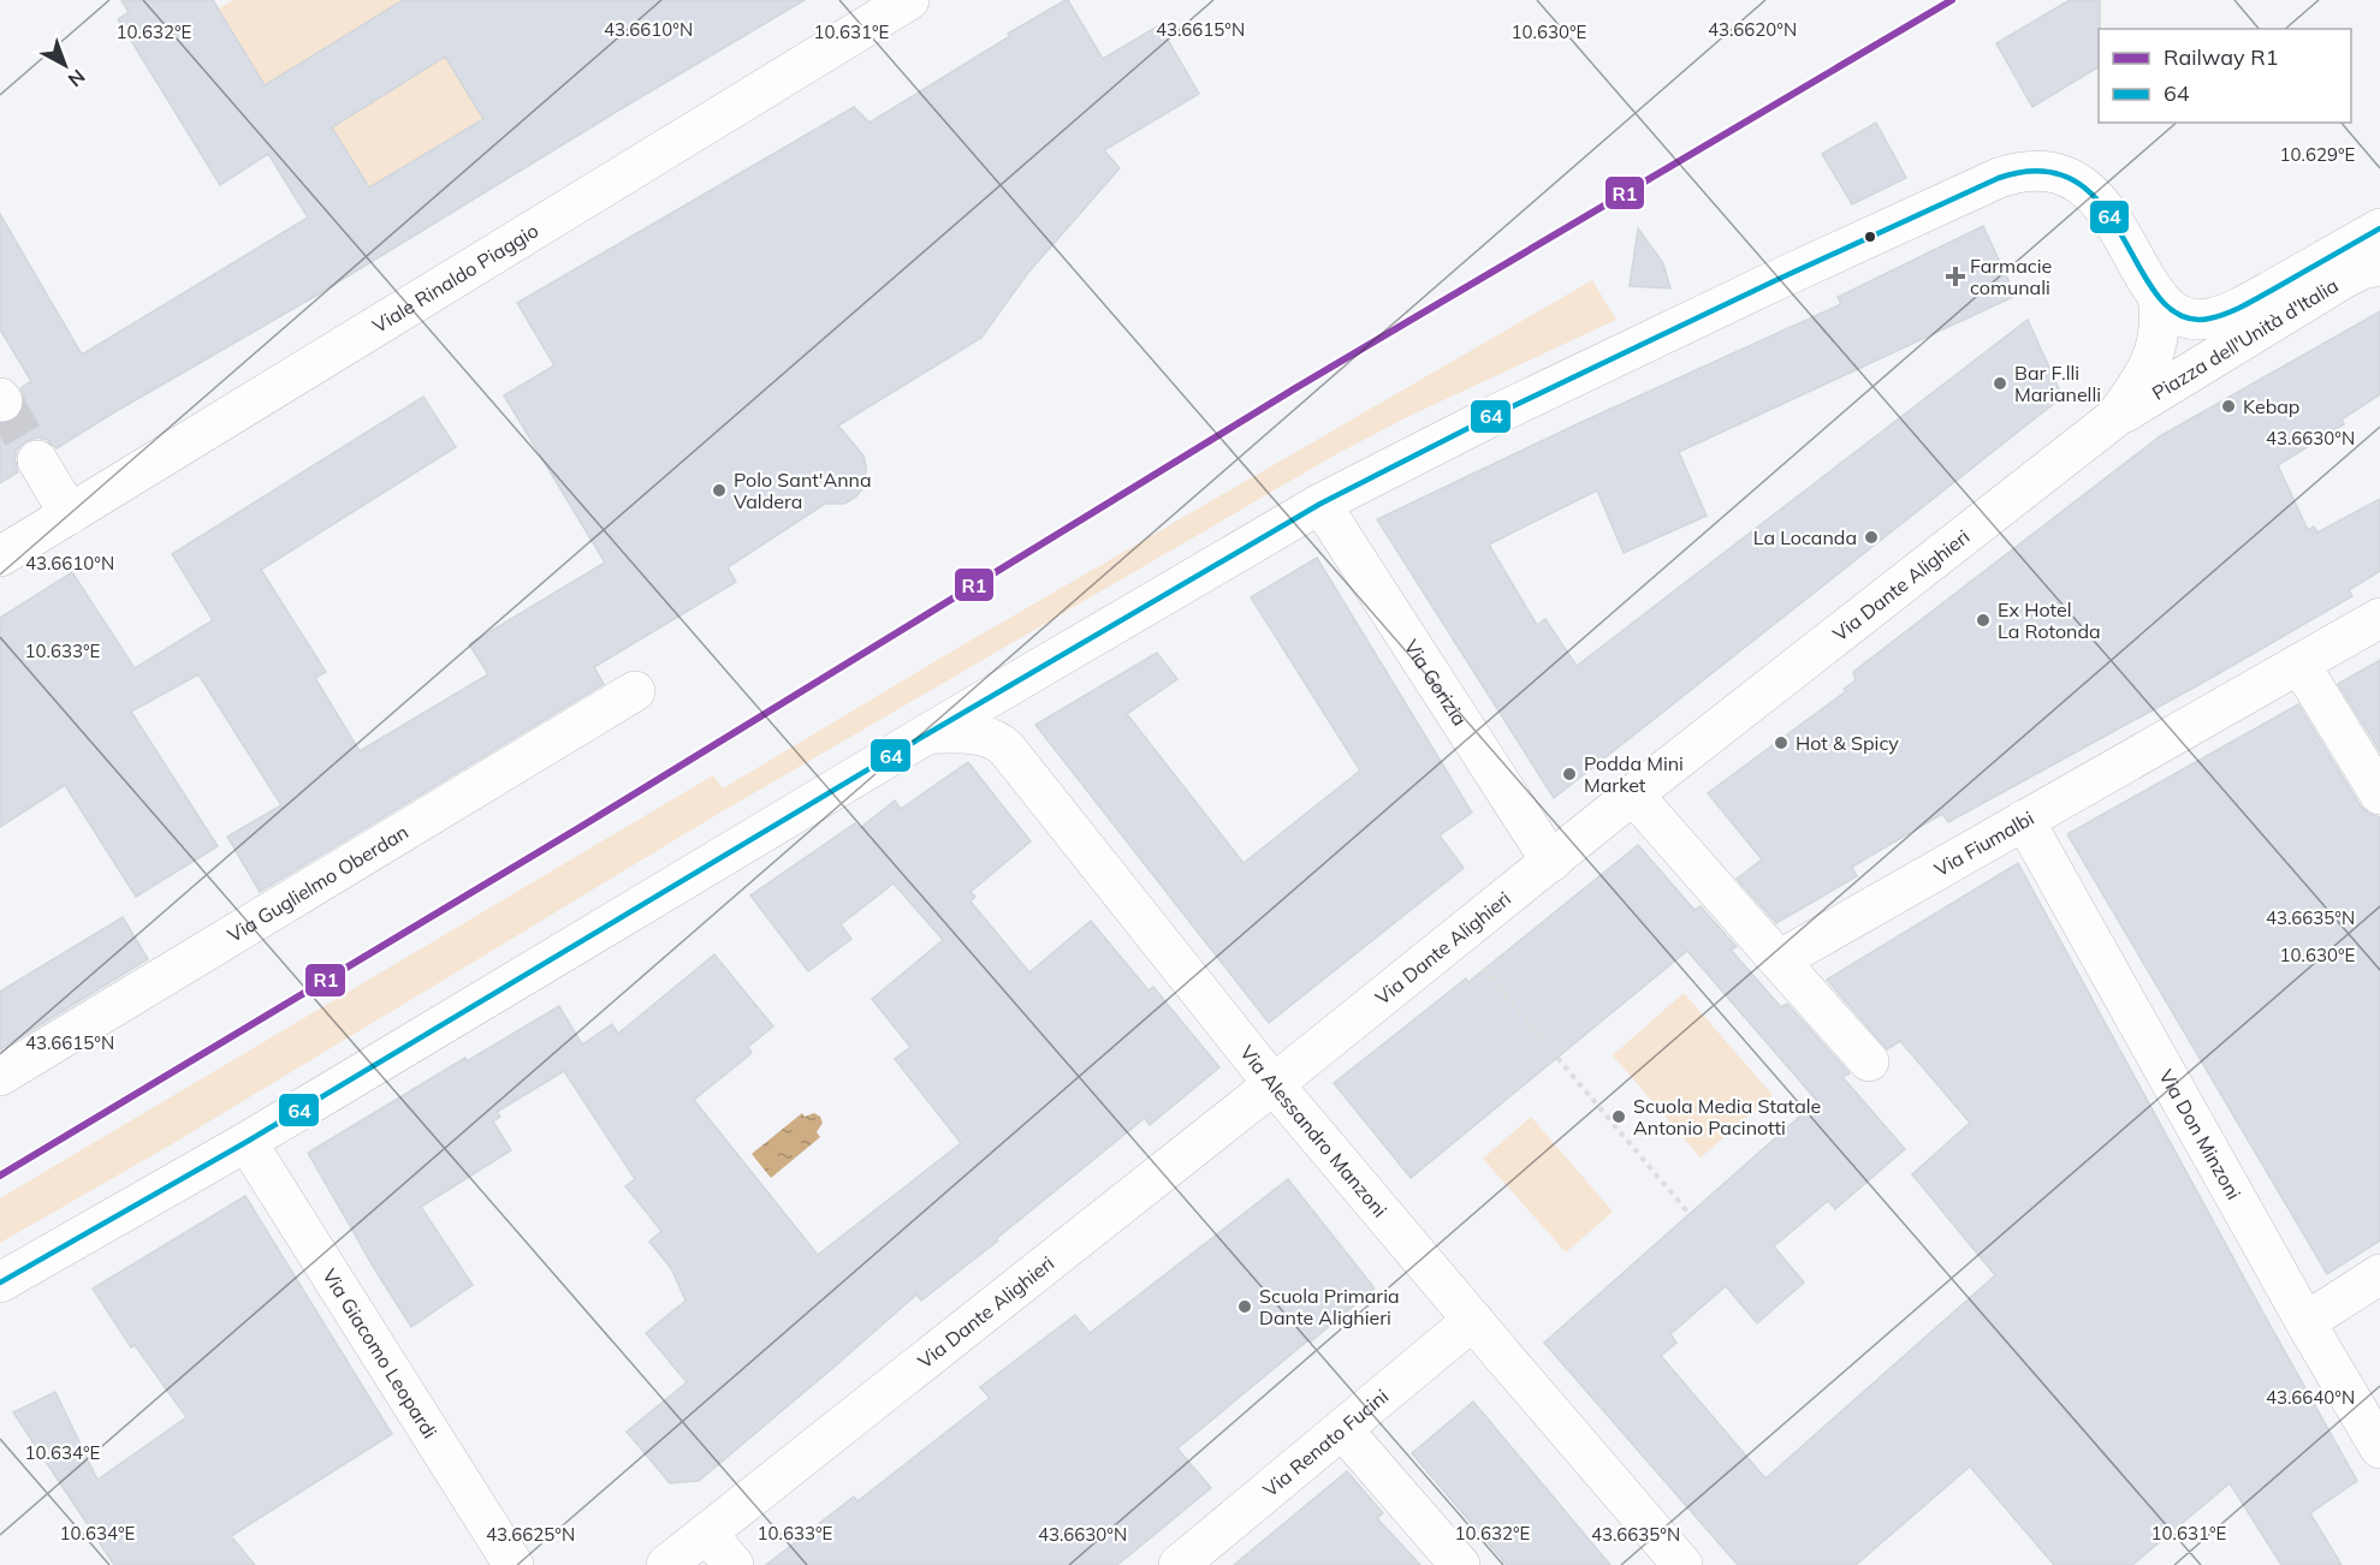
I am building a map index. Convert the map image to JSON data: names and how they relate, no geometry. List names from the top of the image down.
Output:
{
  "streets": {
    "street": [
      "Viale Rinaldo Piaggio",
      "Piazza dell'Unità d'Italia",
      "Via Dante Alighieri",
      "Via Gorizia",
      "Via Fiumalbi",
      "Via Guglielmo Oberdan",
      "Via Alessandro Manzoni",
      "Via Don Minzoni",
      "Via Giacomo Leopardi",
      "Via Renato Fucini"
    ]
  },
  "crossings": [
    ["Piazza dell'Unità d'Italia", "Via Dante Alighieri"],
    ["Piazza dell'Unità d'Italia", "Via Gorizia"],
    ["Piazza dell'Unità d'Italia", "Via Alessandro Manzoni"],
    ["Piazza dell'Unità d'Italia", "Via Giacomo Leopardi"],
    ["Via Dante Alighieri", "Via Gorizia"],
    ["Via Dante Alighieri", "Via Alessandro Manzoni"],
    ["Via Fiumalbi", "Via Don Minzoni"],
    ["Via Alessandro Manzoni", "Via Renato Fucini"]
  ],
  "places": {
    "health": ["Farmacie comunali"],
    "other": [
      "Bar F.lli Marianelli",
      "Kebap",
      "Polo Sant'Anna Valdera",
      "La Locanda",
      "Ex Hotel La Rotonda",
      "Hot & Spicy",
      "Podda Mini Market",
      "Scuola Media Statale Antonio Pacinotti",
      "Scuola Primaria Dante Alighieri"
    ]
  },
  "lines": ["rail line R1", "transit line 64"],
  "legend": ["Railway R1", "64"],
  "north": "bottom right",
  "coordinates": [
    "43.6610°N",
    "43.6615°N",
    "43.6620°N",
    "10.632°E",
    "10.631°E",
    "10.630°E",
    "10.629°E",
    "43.6630°N",
    "10.633°E",
    "43.6635°N",
    "43.6640°N",
    "10.634°E",
    "43.6625°N"
  ]
}
